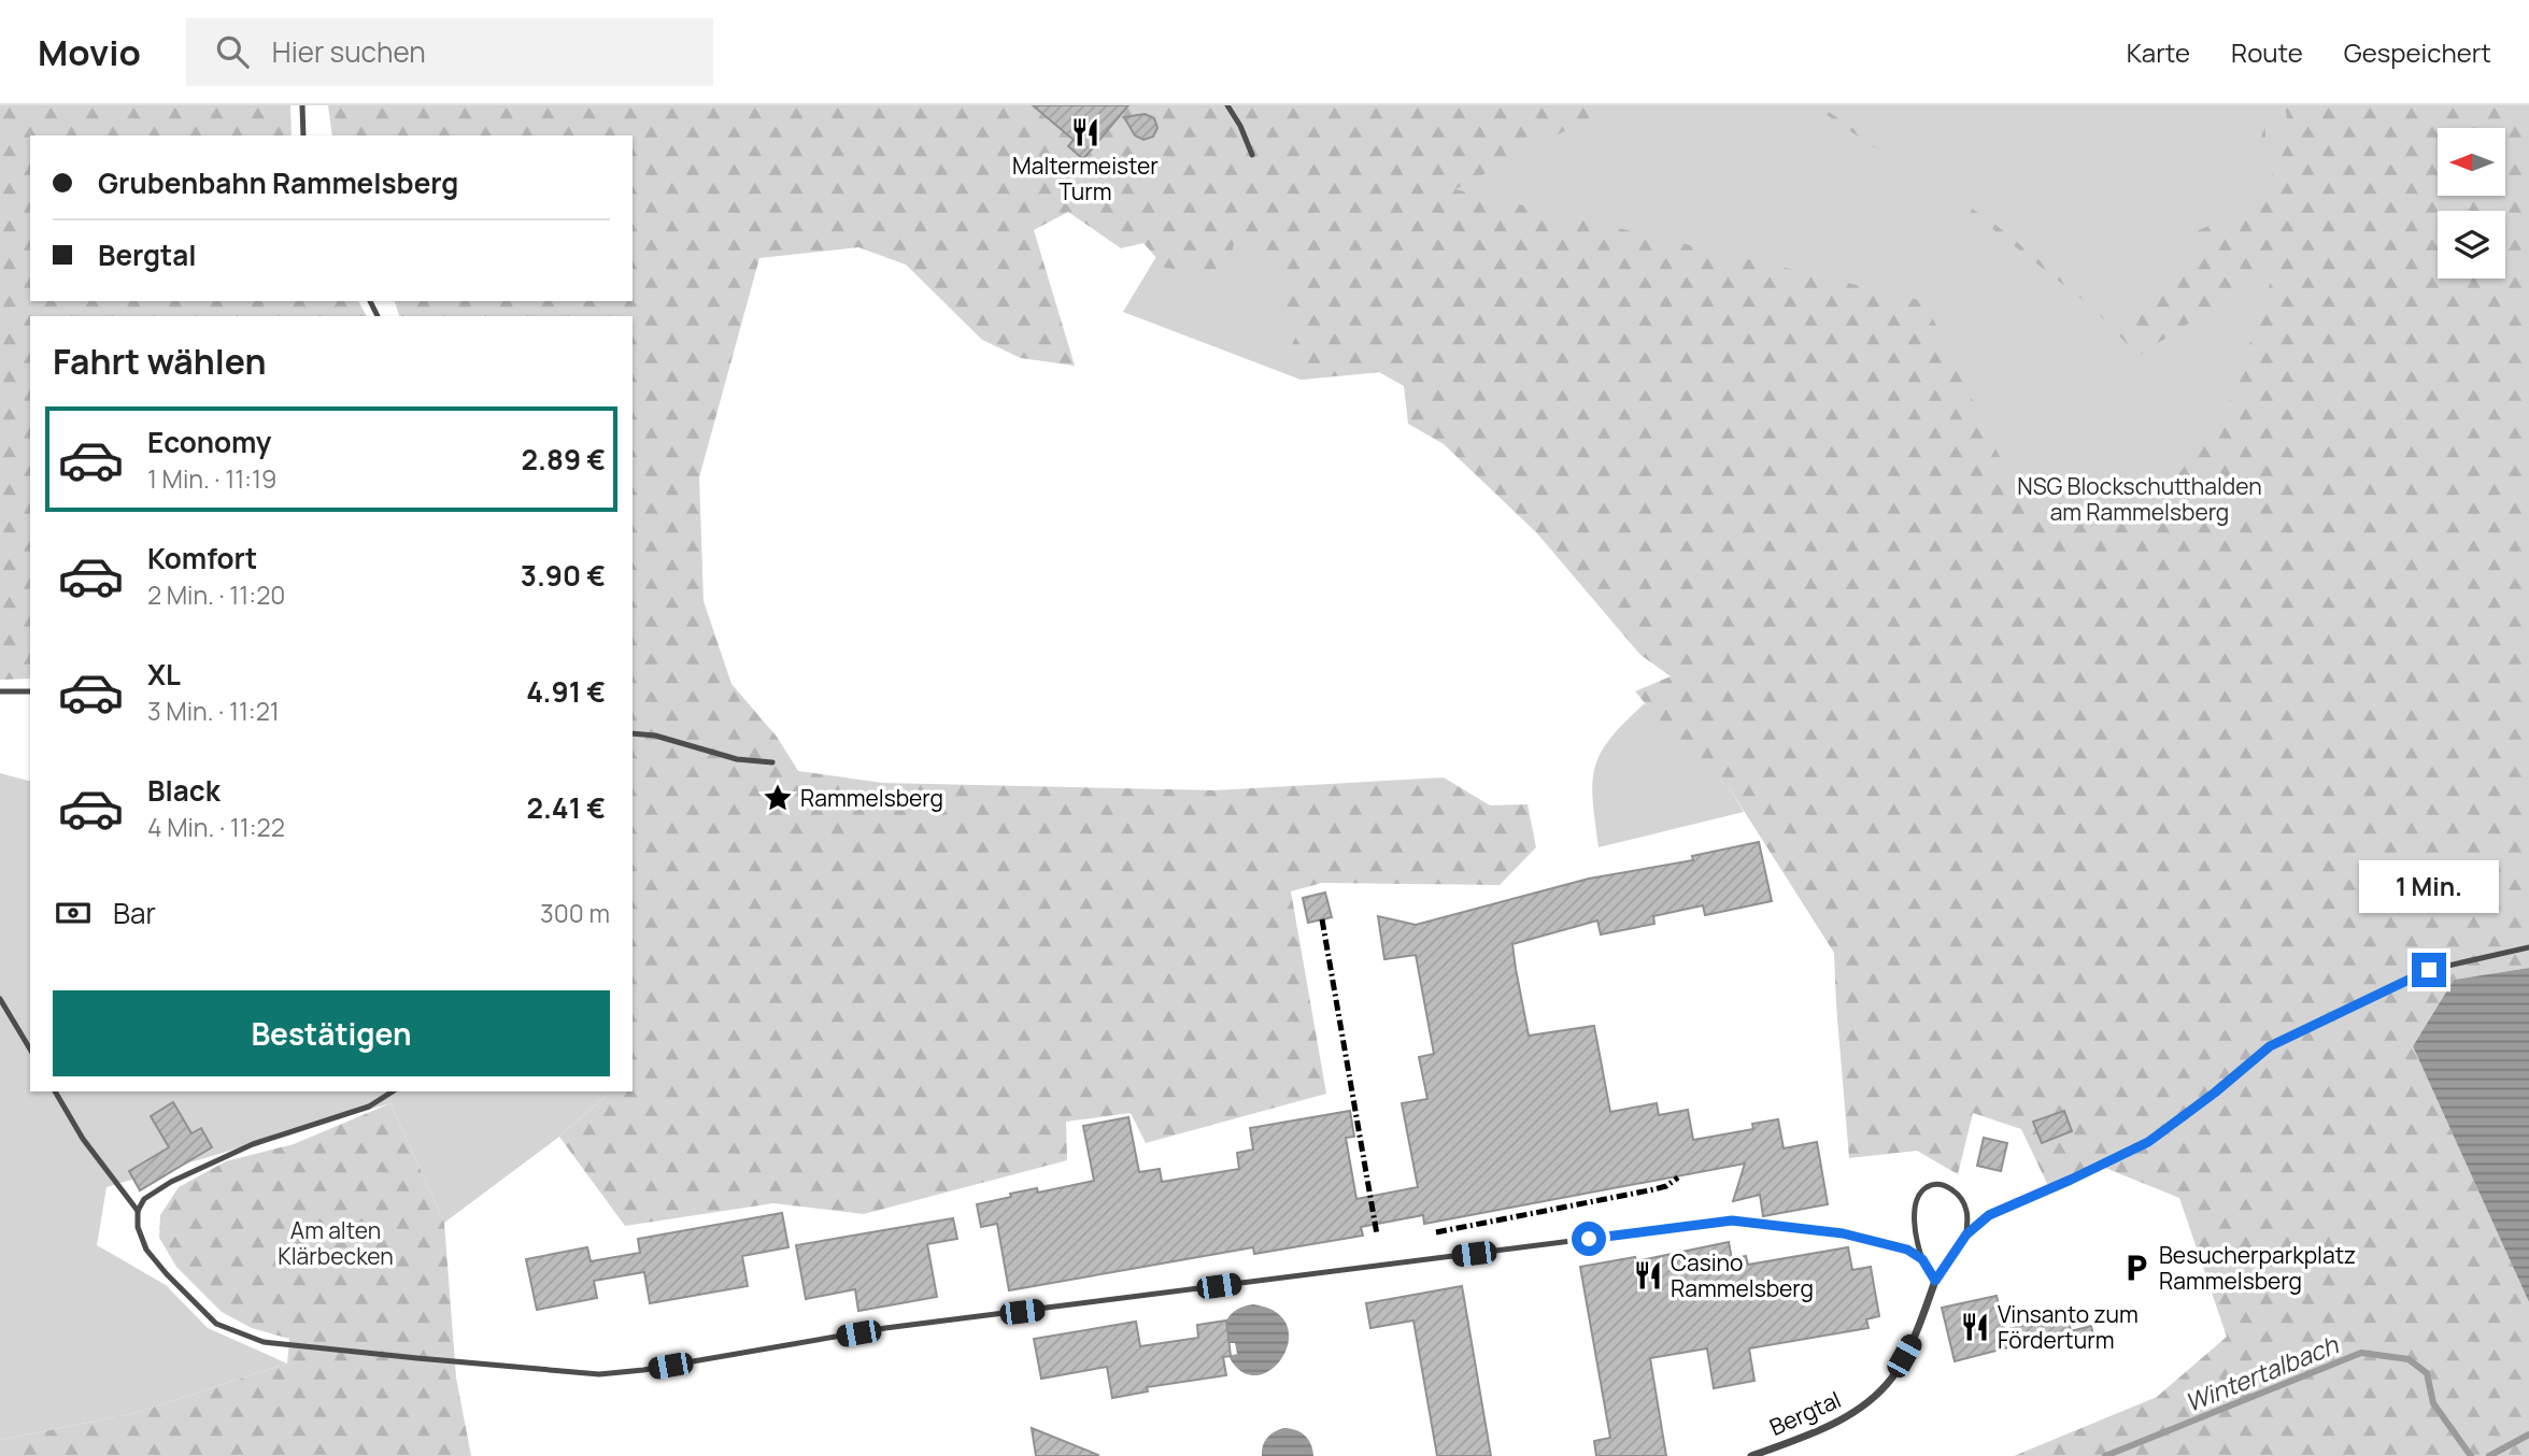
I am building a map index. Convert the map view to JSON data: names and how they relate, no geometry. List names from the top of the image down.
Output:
{
  "streets": {
    "street": ["Bergtal"]
  },
  "water": ["Wintertalbach"],
  "parks": ["NSG Blockschutthalden am Rammelsberg", "Am alten Klärbecken"],
  "places": {
    "restaurant": ["Maltermeister Turm", "Casino Rammelsberg", "Vinsanto zum Förderturm"],
    "place": ["Rammelsberg"],
    "parking": ["Besucherparkplatz Rammelsberg"]
  },
  "north": "left",
  "page": {
    "header": "Movio",
    "search": "Hier suchen",
    "nav": ["Karte", "Route", "Gespeichert"],
    "banner": ["Grubenbahn Rammelsberg", "Bergtal"],
    "heading": "Fahrt wählen",
    "list": [
      {
        "name": "Economy",
        "note": "1 Min. · 11:19",
        "value": "2.89 €"
      },
      {
        "name": "Komfort",
        "note": "2 Min. · 11:20",
        "value": "3.90 €"
      },
      {
        "name": "XL",
        "note": "3 Min. · 11:21",
        "value": "4.91 €"
      },
      {
        "name": "Black",
        "note": "4 Min. · 11:22",
        "value": "2.41 €"
      }
    ],
    "bubble": "1 Min.",
    "pay": ["Bar", "300 m"],
    "buttons": "Bestätigen"
  }
}
